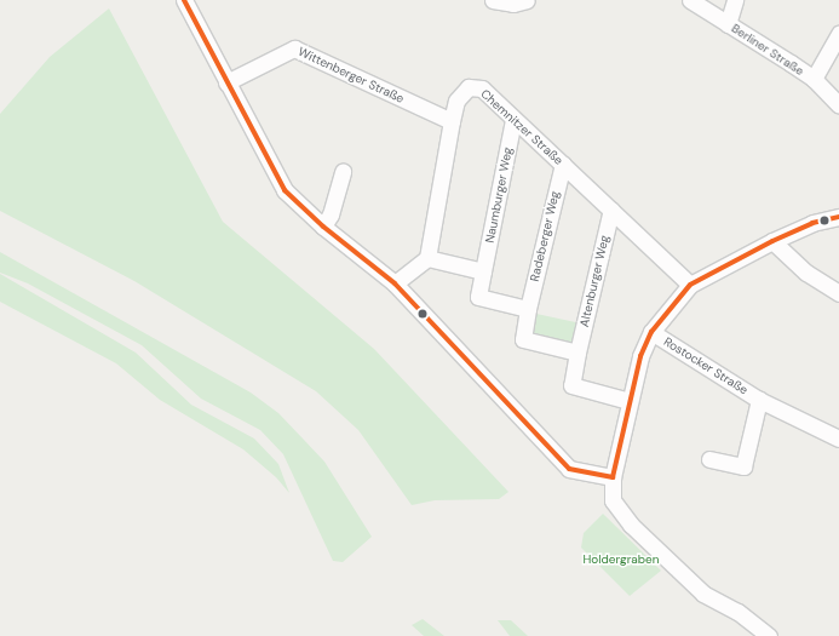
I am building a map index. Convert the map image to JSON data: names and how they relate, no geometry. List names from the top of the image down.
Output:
{
  "streets": {
    "street": [
      "Berliner Straße",
      "Wittenberger Straße",
      "Chemnitzer Straße",
      "Naumburger Weg",
      "Radeberger Weg",
      "Altenburger Weg",
      "Rostocker Straße"
    ]
  },
  "crossings": [
    ["Wittenberger Straße", "Chemnitzer Straße"],
    ["Chemnitzer Straße", "Naumburger Weg"],
    ["Chemnitzer Straße", "Radeberger Weg"],
    ["Chemnitzer Straße", "Altenburger Weg"],
    ["Naumburger Weg", "Radeberger Weg"],
    ["Radeberger Weg", "Altenburger Weg"]
  ],
  "parks": ["Holdergraben"]
}
